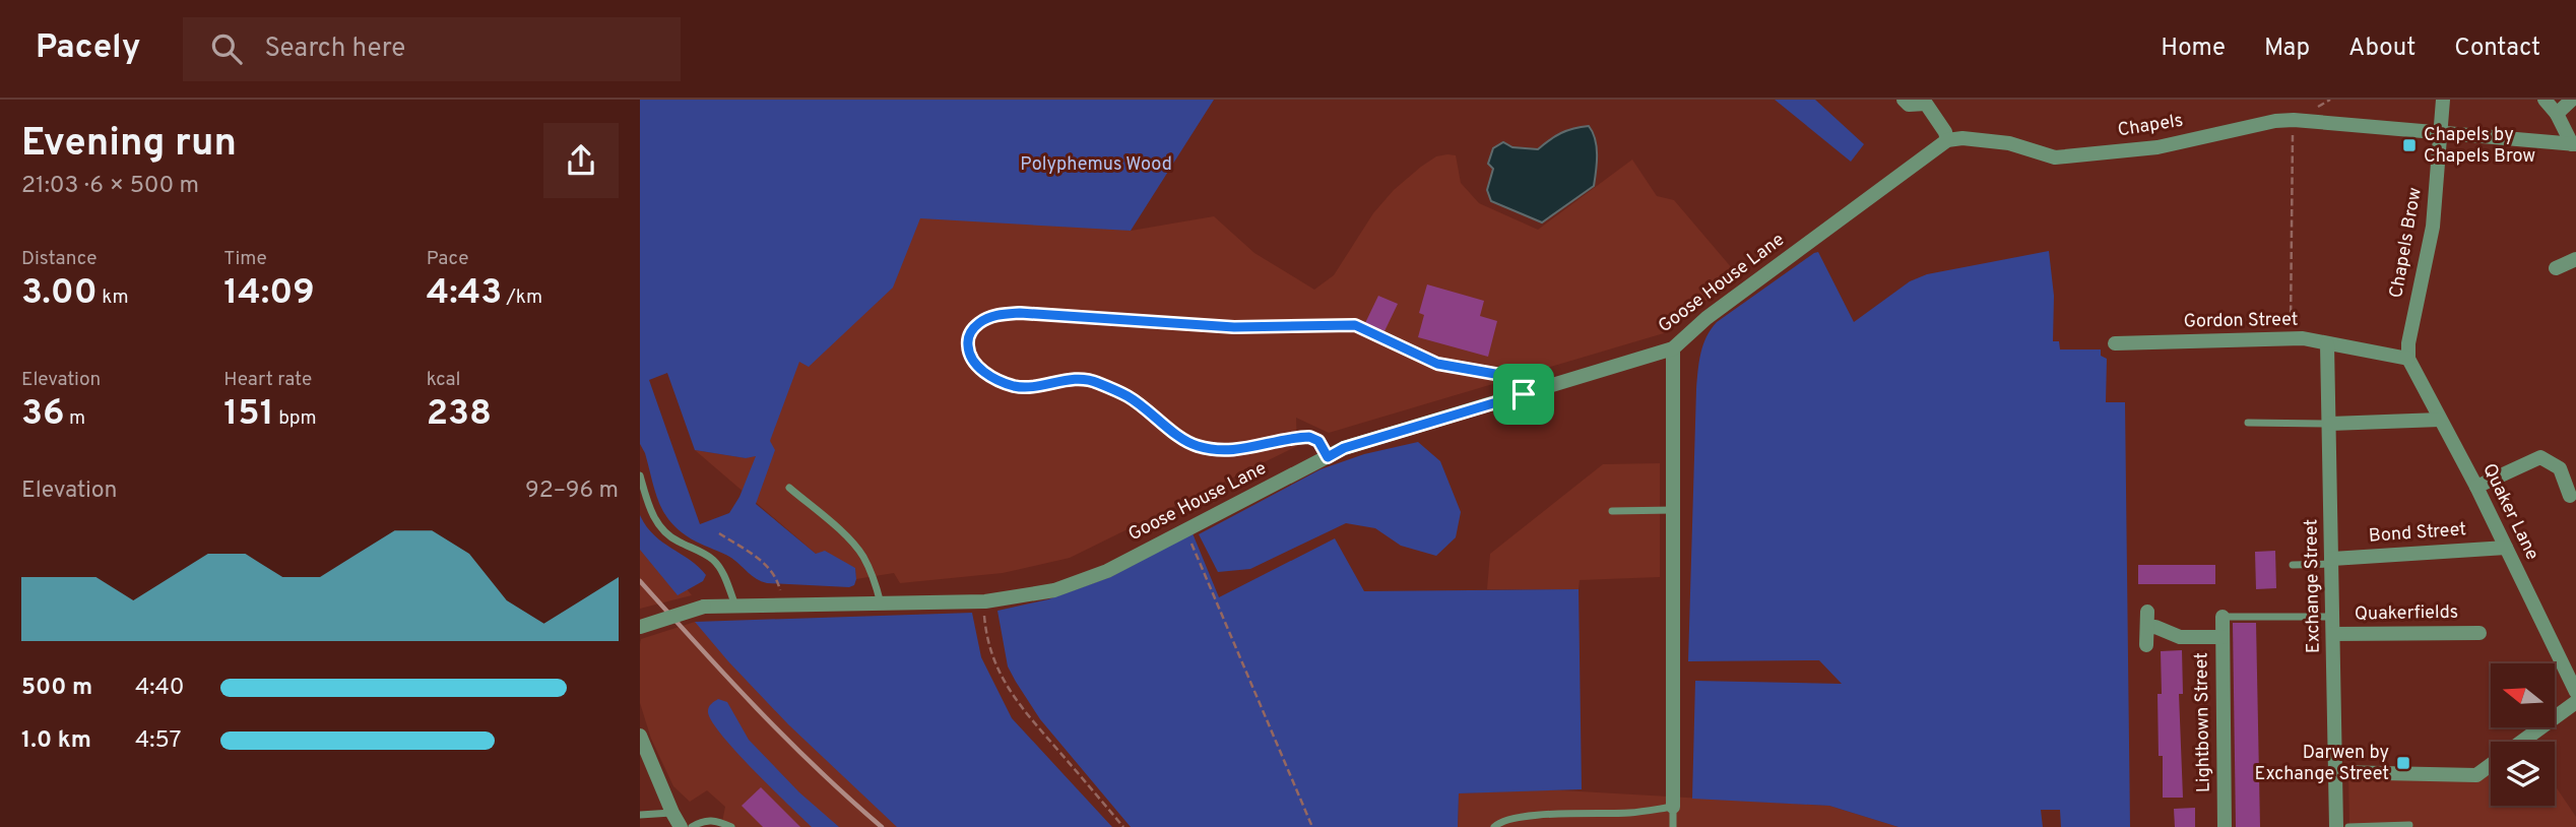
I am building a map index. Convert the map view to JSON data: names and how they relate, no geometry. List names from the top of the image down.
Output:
{
  "streets": {
    "street": [
      "Chapels",
      "Chapels Brow",
      "Goose House Lane",
      "Gordon Street",
      "Quaker Lane",
      "Bond Street",
      "Exchange Street",
      "Quakerfields",
      "Lightbown Street"
    ]
  },
  "crossings": [
    ["Chapels", "Chapels Brow"],
    ["Chapels", "Goose House Lane"],
    ["Chapels Brow", "Gordon Street"],
    ["Chapels Brow", "Quaker Lane"],
    ["Gordon Street", "Quaker Lane"],
    ["Gordon Street", "Exchange Street"],
    ["Quaker Lane", "Bond Street"],
    ["Bond Street", "Exchange Street"],
    ["Exchange Street", "Quakerfields"]
  ],
  "parks": ["Polyphemus Wood"],
  "places": {
    "transit": ["Chapels by Chapels Brow", "Darwen by Exchange Street"]
  },
  "north": "left",
  "page": {
    "header": "Pacely",
    "search": "Search here",
    "nav": [
      "Home",
      "Map",
      "About",
      "Contact"
    ],
    "heading": ["Evening run", "21:03 · 6 × 500 m"],
    "stats": [
      ["Distance", "3.00 km"],
      ["Time", "14:09"],
      ["Pace", "4:43 /km"],
      ["Elevation", "36 m"],
      ["Heart rate", "151 bpm"],
      ["kcal", "238"]
    ],
    "chart": ["Elevation", "92–96 m"],
    "list": [
      {
        "name": "500 m",
        "note": "4:40"
      },
      {
        "name": "1.0 km",
        "note": "4:57"
      }
    ]
  }
}
